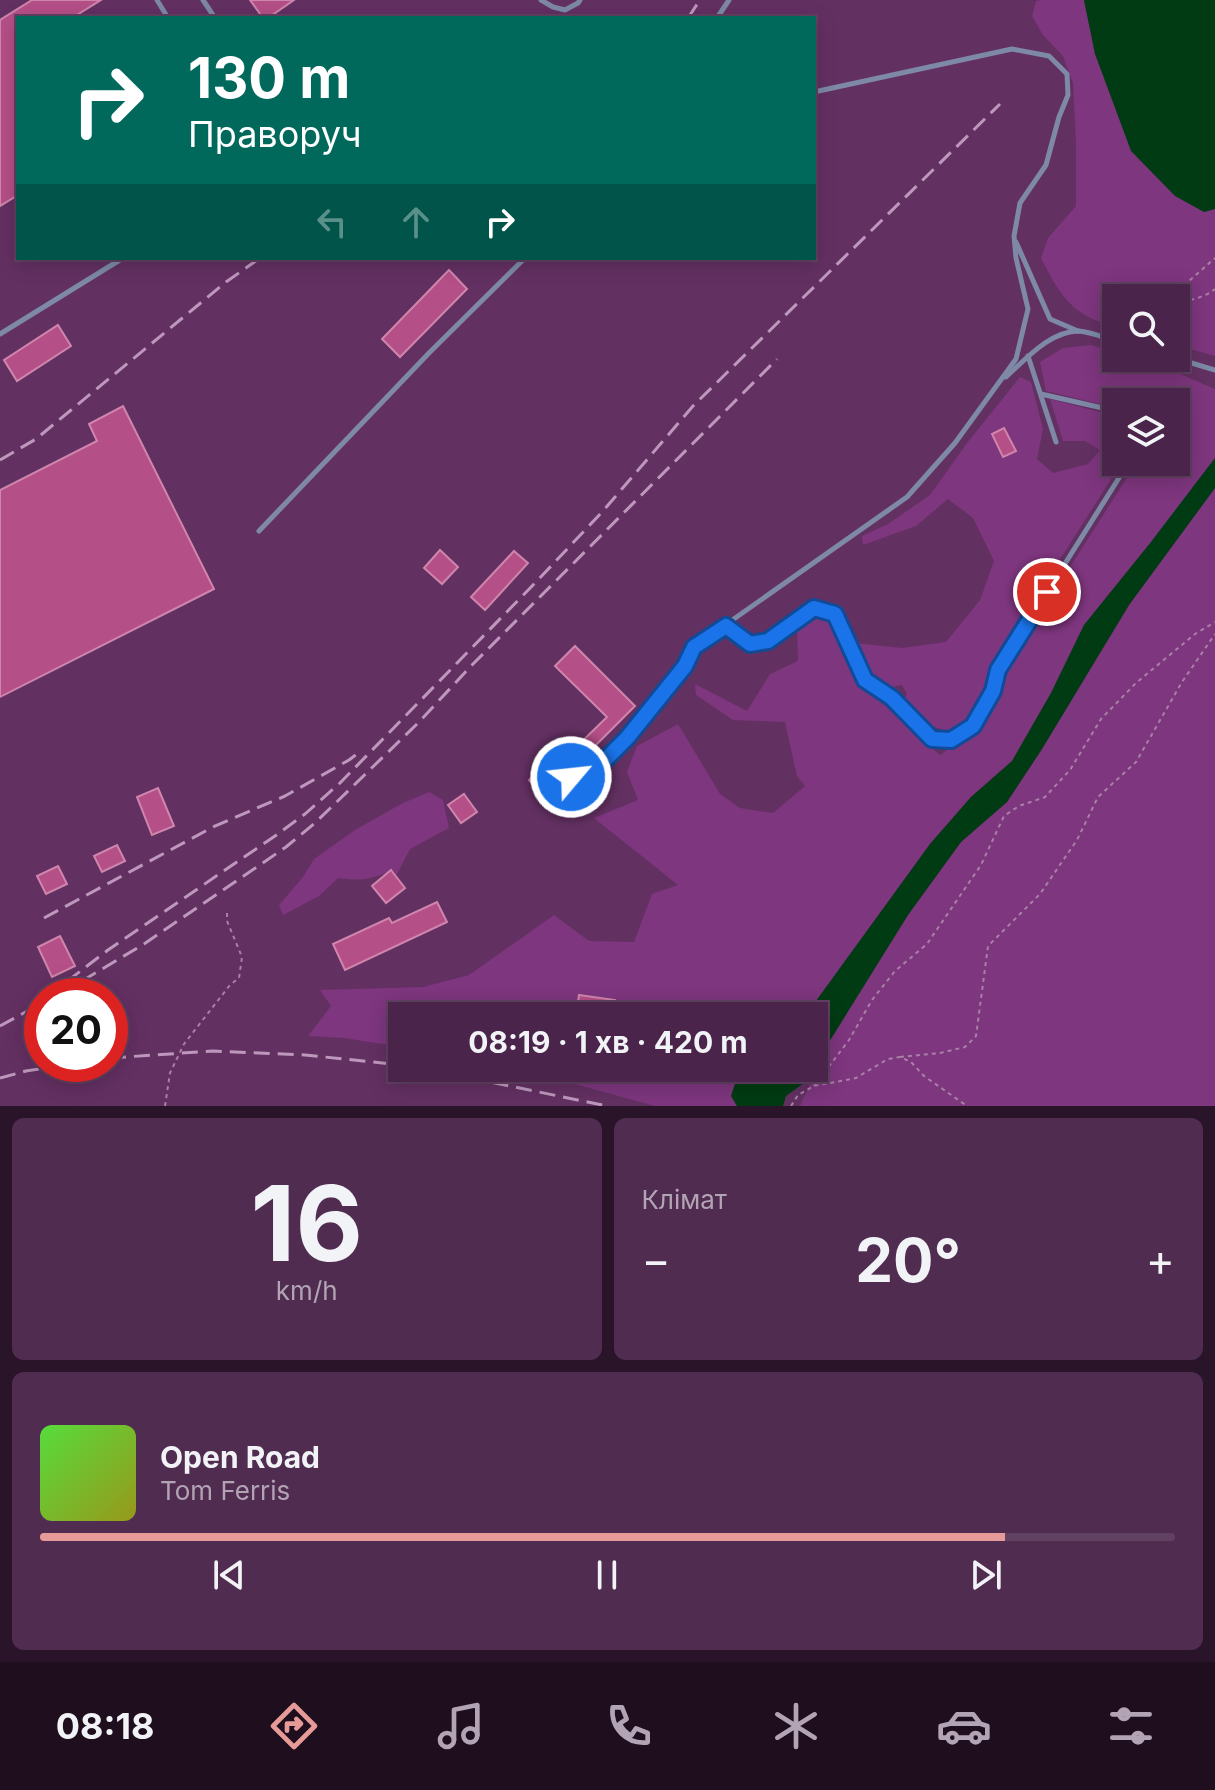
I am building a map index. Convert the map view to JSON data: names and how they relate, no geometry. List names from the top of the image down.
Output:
{
  "page": {
    "turn": ["130 m", "Праворуч"],
    "limit": "20",
    "trip": "08:19 · 1 хв · 420 m",
    "tile": [
      ["16", "km/h"],
      "Клімат"
    ],
    "heat": ["−", "20°", "+"],
    "song": ["Open Road", "Tom Ferris"],
    "tabs": "08:18"
  }
}
